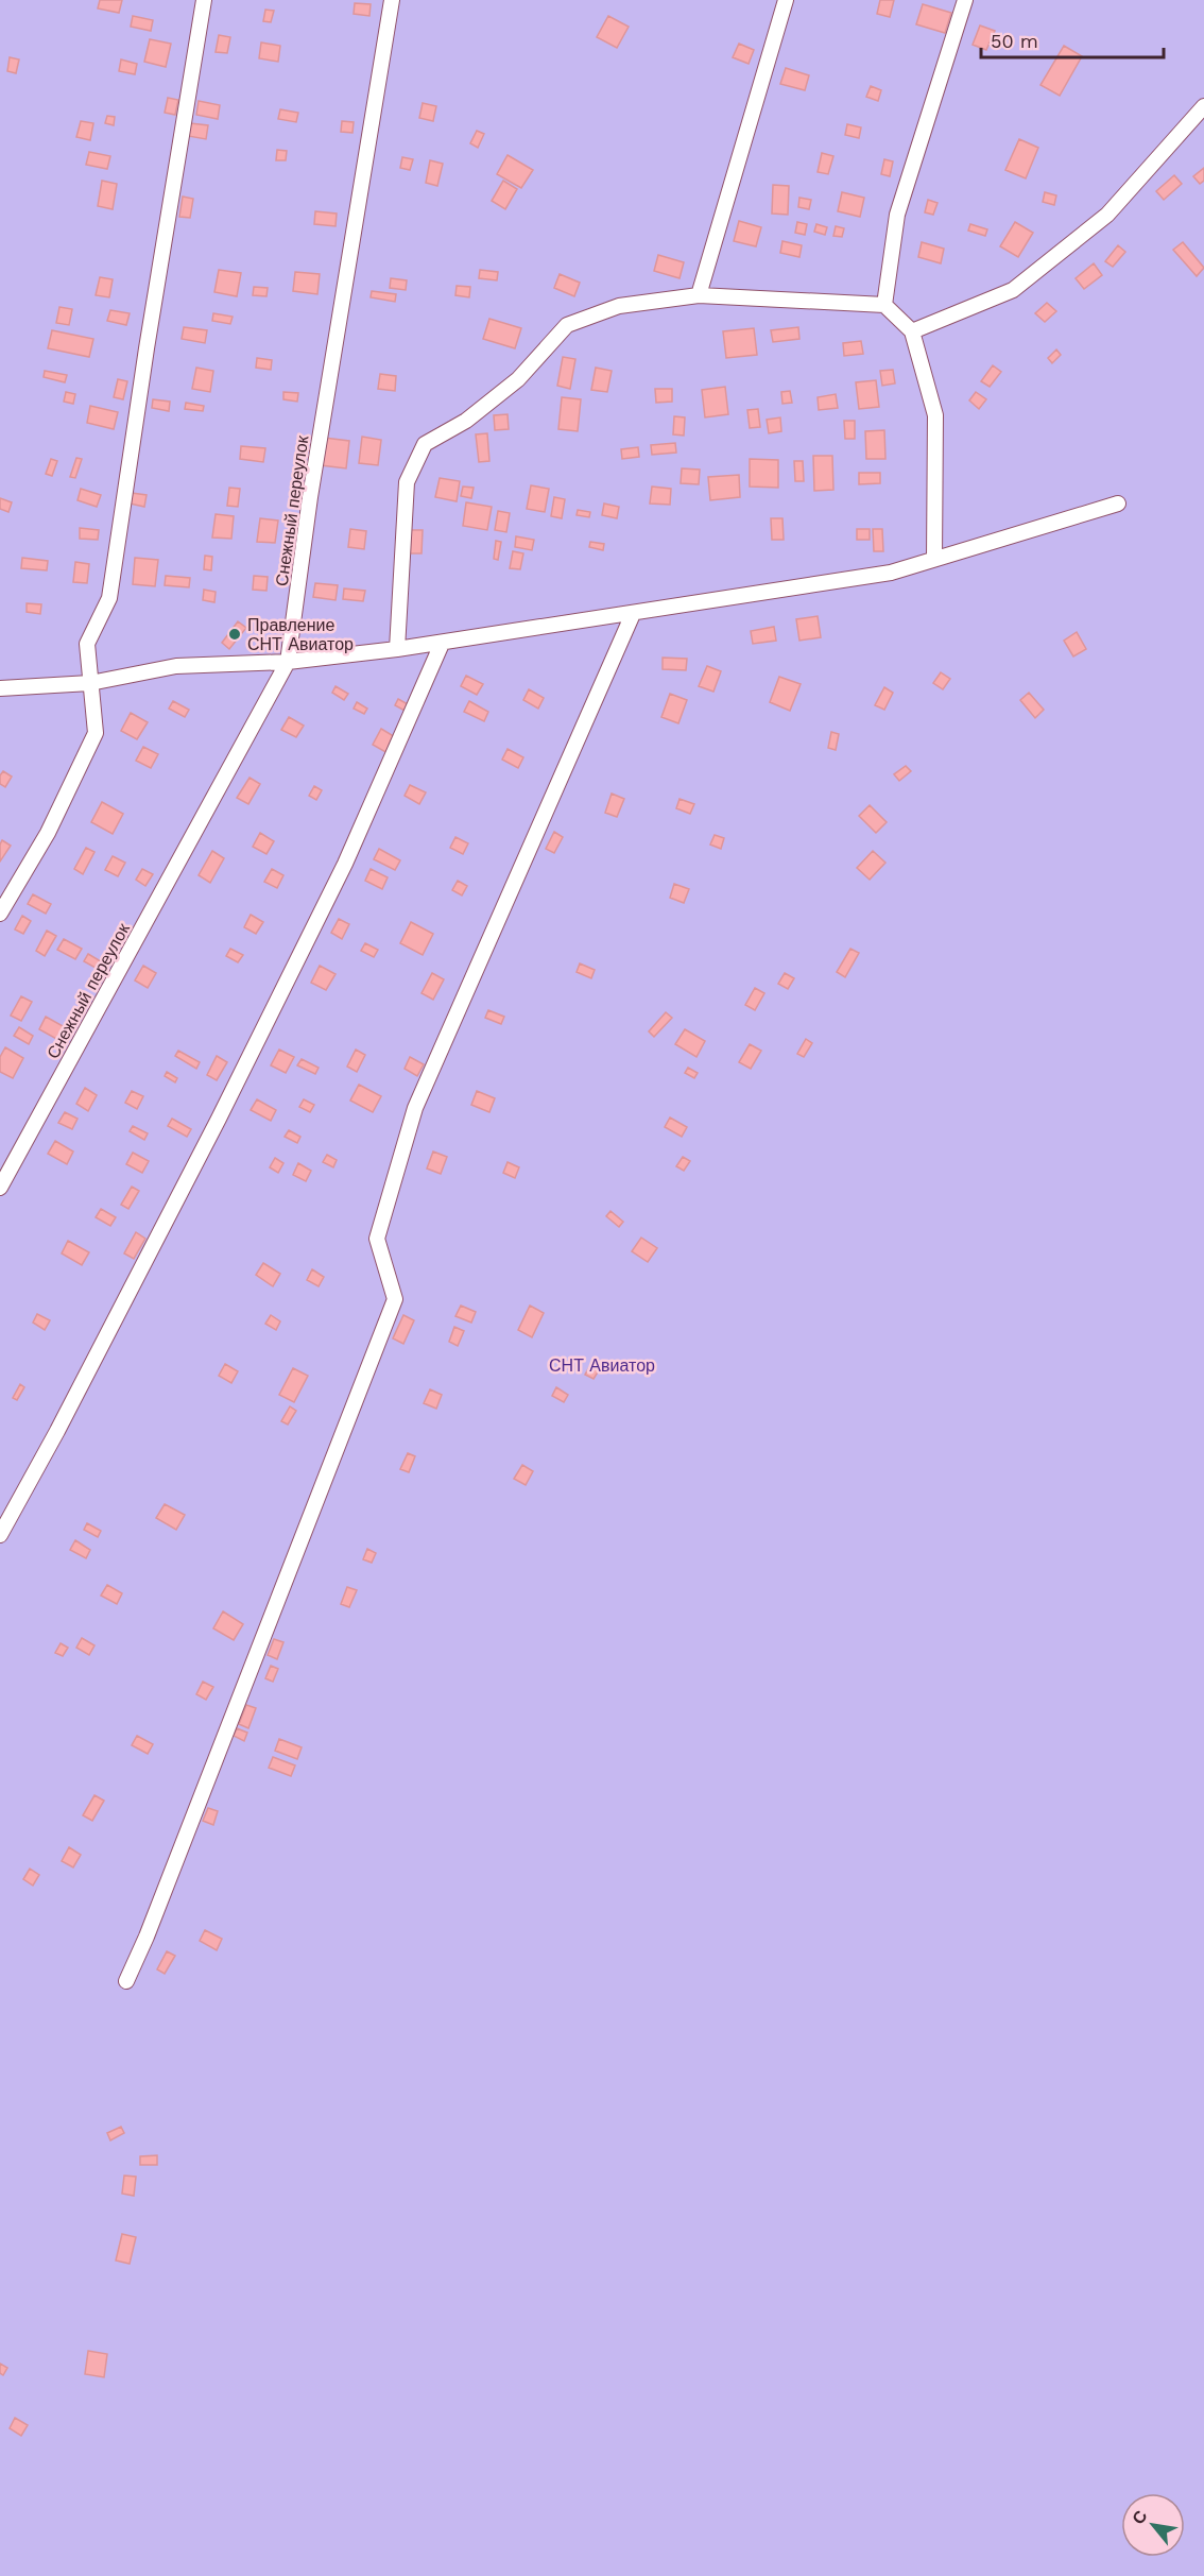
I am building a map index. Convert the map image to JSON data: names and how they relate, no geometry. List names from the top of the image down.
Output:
{
  "streets": {
    "lane": ["Снежный переулок"]
  },
  "parks": ["СНТ Авиатор"],
  "places": ["Правление СНТ Авиатор"],
  "scale_bar": "50 m",
  "north": "top left"
}
